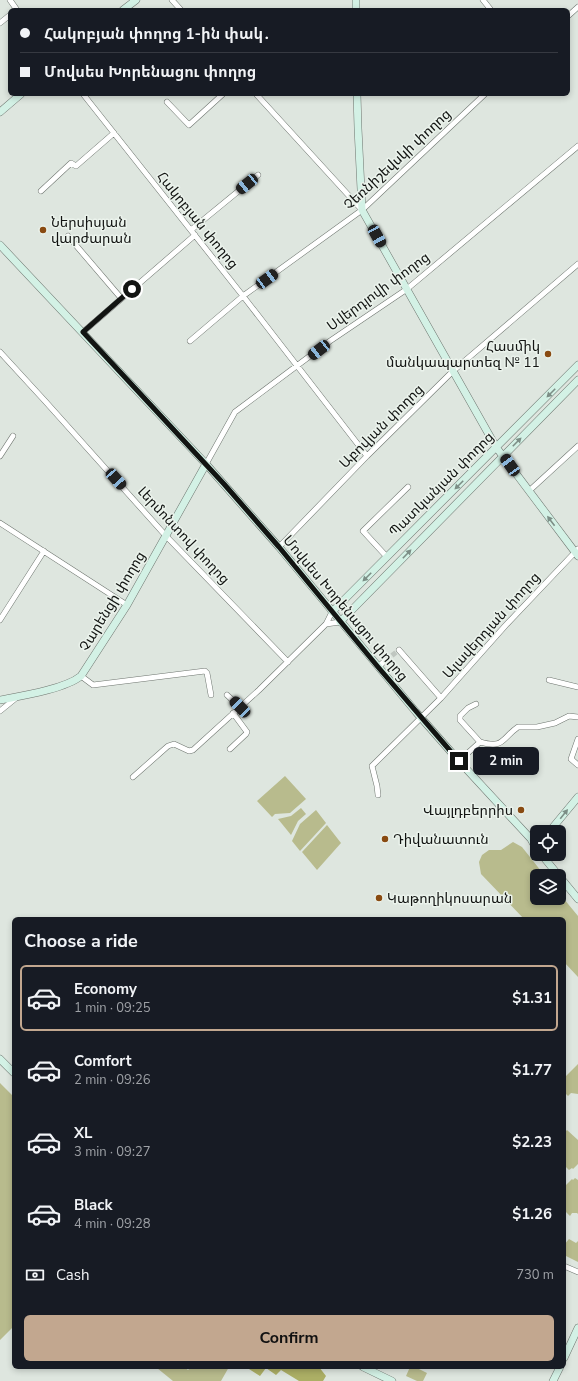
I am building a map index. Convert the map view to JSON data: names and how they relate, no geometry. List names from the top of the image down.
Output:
{
  "streets": {
    "main road": ["Պատկանյան փողոց", "Չարենցի փողոց", "Մովսես Խորենացու փողոց"],
    "street": [
      "Չեռնիշեվսկի փողոց",
      "Հակոբյան փողոց",
      "Սվերդլովի փողոց",
      "Աբովյան փողոց",
      "Լերմոնտով փողոց",
      "Ալավերդյան փողոց"
    ]
  },
  "crossings": [
    ["Չեռնիշեվսկի փողոց", "Հակոբյան փողոց"],
    ["Հակոբյան փողոց", "Սվերդլովի փողոց"],
    ["Հակոբյան փողոց", "Աբովյան փողոց"],
    ["Սվերդլովի փողոց", "Չարենցի փողոց"],
    ["Սվերդլովի փողոց", "Մովսես Խորենացու փողոց"],
    ["Աբովյան փողոց", "Մովսես Խորենացու փողոց"],
    ["Պատկանյան փողոց", "Լերմոնտով փողոց"],
    ["Պատկանյան փողոց", "Մովսես Խորենացու փողոց"],
    ["Լերմոնտով փողոց", "Չարենցի փողոց"],
    ["Չարենցի փողոց", "Մովսես Խորենացու փողոց"],
    ["Մովսես Խորենացու փողոց", "Ալավերդյան փողոց"]
  ],
  "places": [
    "Ներսիսյան վարժարան",
    "Հասմիկ մանկապարտեզ № 11",
    "Վայլդբերրիս",
    "Դիվանատուն",
    "Կաթողիկոսարան"
  ],
  "page": {
    "banner": ["Հակոբյան փողոց 1-ին փակ․", "Մովսես Խորենացու փողոց"],
    "bubble": "2 min",
    "heading": "Choose a ride",
    "list": [
      {
        "name": "Economy",
        "note": "1 min · 09:25",
        "value": "$1.31"
      },
      {
        "name": "Comfort",
        "note": "2 min · 09:26",
        "value": "$1.77"
      },
      {
        "name": "XL",
        "note": "3 min · 09:27",
        "value": "$2.23"
      },
      {
        "name": "Black",
        "note": "4 min · 09:28",
        "value": "$1.26"
      }
    ],
    "pay": ["Cash", "730 m"],
    "buttons": "Confirm"
  }
}
